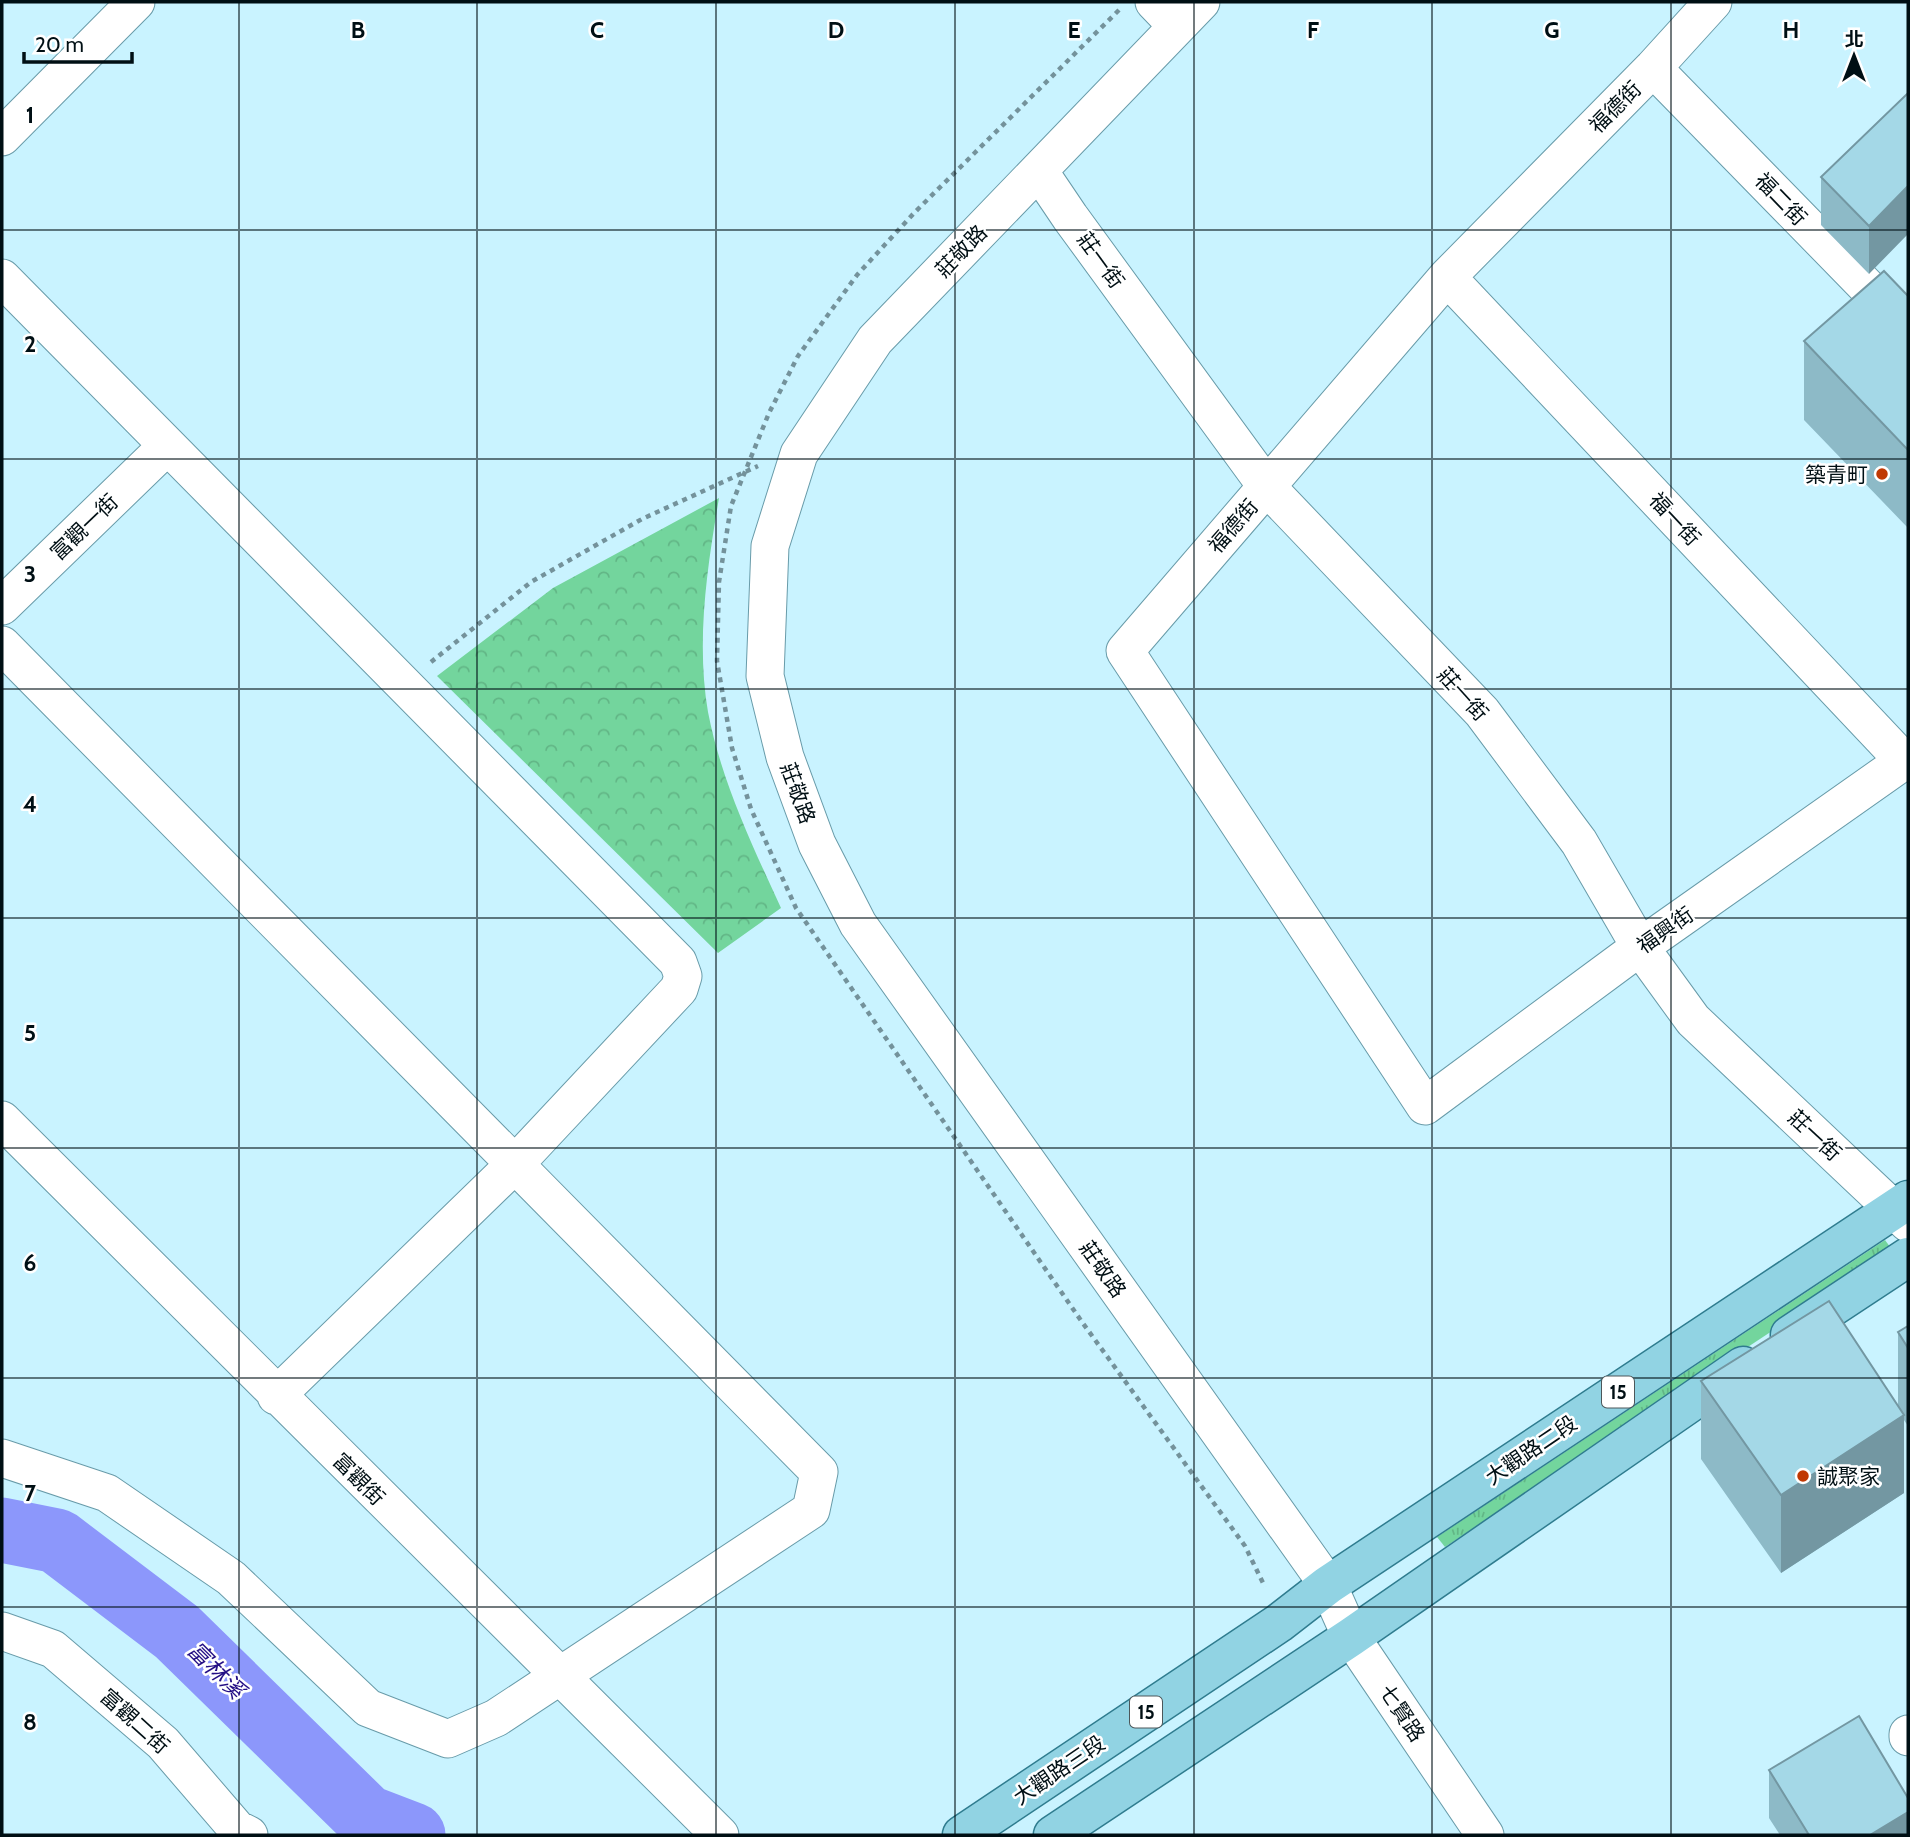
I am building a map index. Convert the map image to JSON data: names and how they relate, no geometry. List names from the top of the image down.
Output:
{
  "streets": {
    "main road": ["15", "大觀路二段", "大觀路三段"],
    "street": [
      "福德街",
      "福二街",
      "莊敬路",
      "莊一街",
      "福一街",
      "富觀一街",
      "福興街",
      "富觀街",
      "七賢路",
      "富觀二街"
    ]
  },
  "crossings": [
    ["福德街", "福二街"],
    ["福德街", "莊一街"],
    ["福德街", "福一街"],
    ["福德街", "福興街"],
    ["莊敬路", "莊一街"],
    ["莊敬路", "大觀路二段"],
    ["莊敬路", "七賢路"],
    ["莊敬路", "大觀路三段"],
    ["莊一街", "福興街"],
    ["莊一街", "大觀路二段"],
    ["福一街", "福興街"],
    ["15", "七賢路"],
    ["大觀路二段", "七賢路"],
    ["大觀路二段", "大觀路三段"],
    ["七賢路", "大觀路三段"]
  ],
  "water": ["富林溪"],
  "places": ["築青町", "誠聚家"],
  "scale_bar": "20 m",
  "north": "top",
  "grid": {
    "columns": [
      "B",
      "C",
      "D",
      "E",
      "F",
      "G",
      "H"
    ],
    "rows": [
      "1",
      "2",
      "3",
      "4",
      "5",
      "6",
      "7",
      "8"
    ]
  }
}
